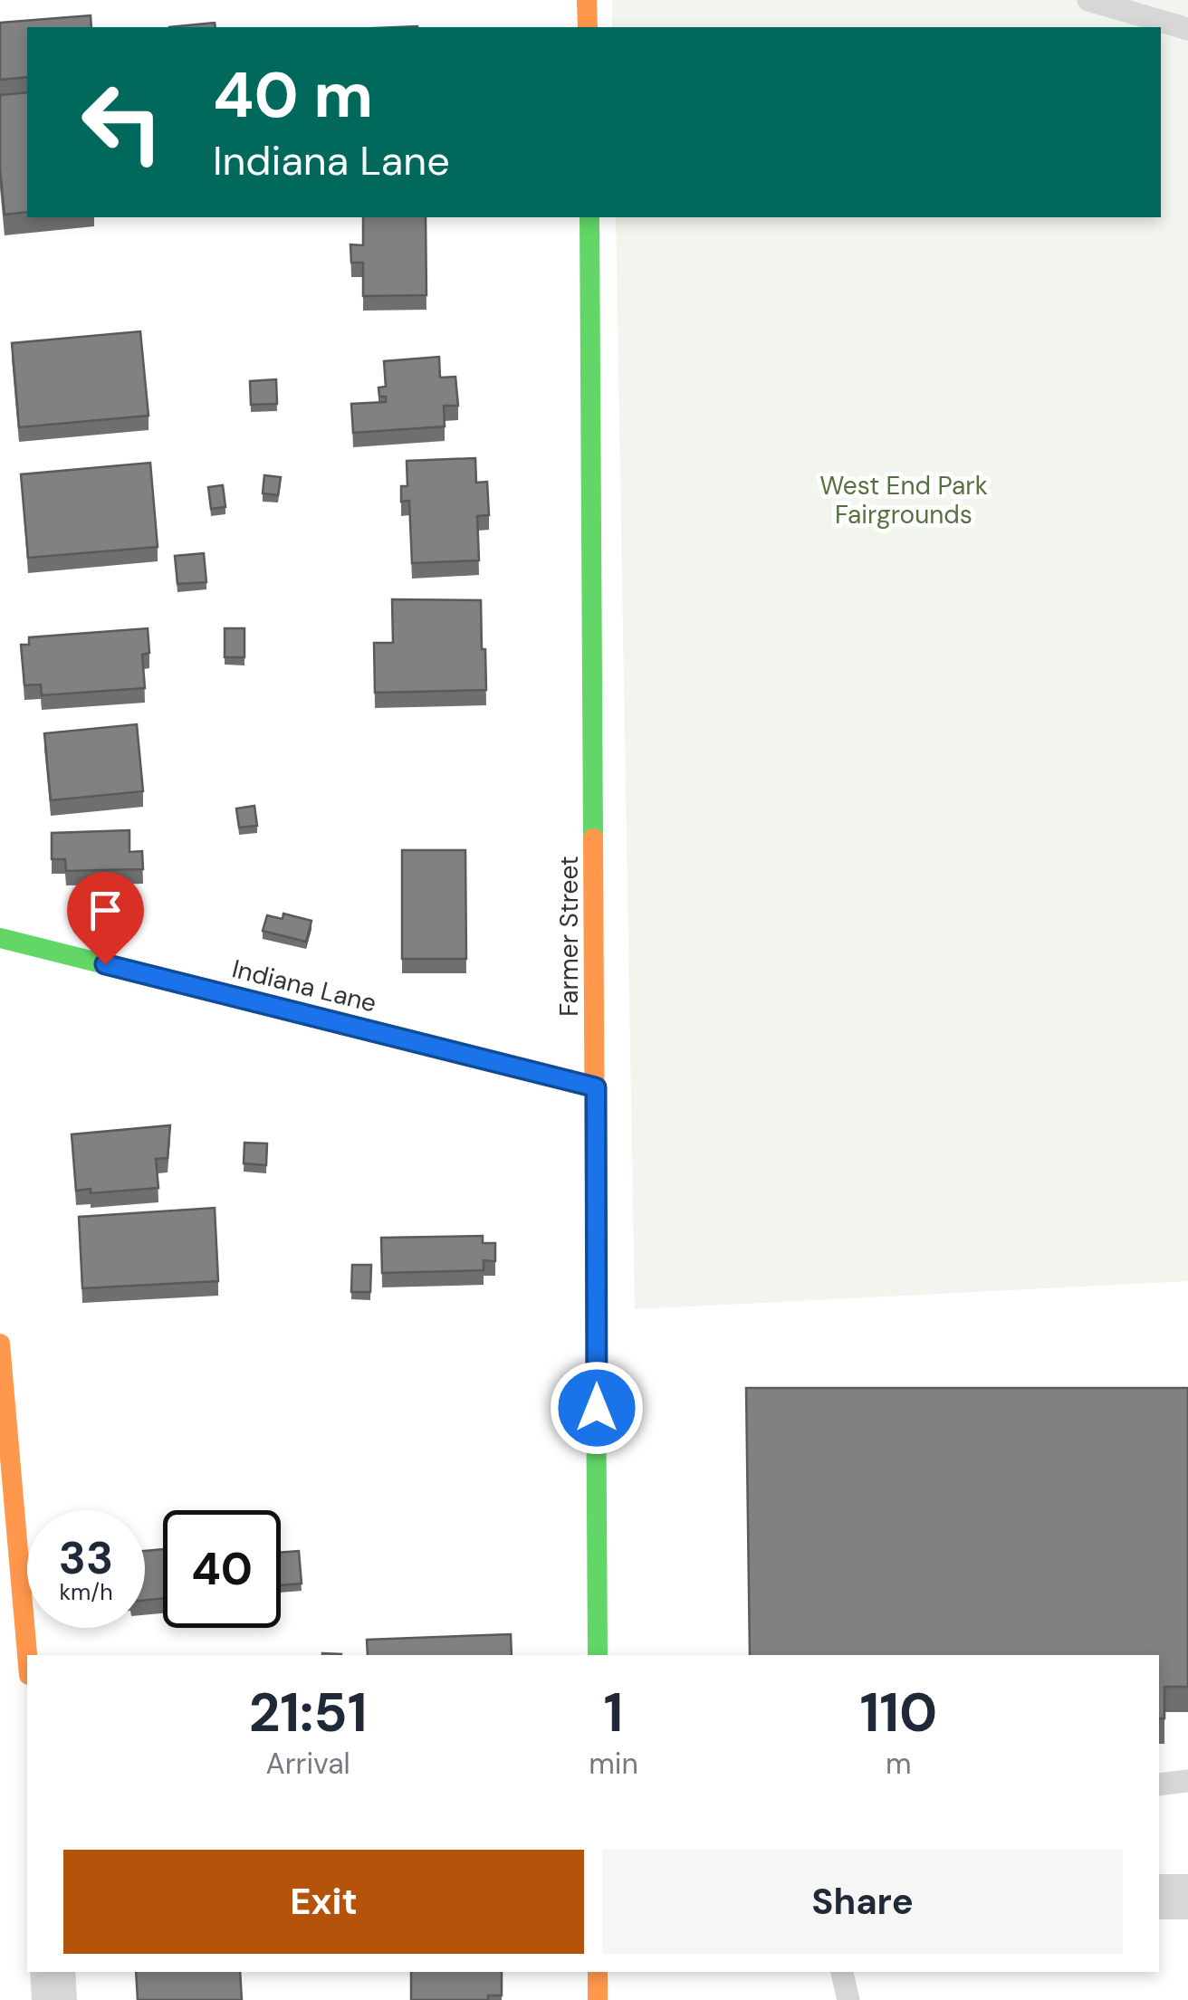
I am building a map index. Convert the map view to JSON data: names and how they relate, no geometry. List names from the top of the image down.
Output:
{
  "streets": {
    "street": ["Farmer Street", "Indiana Lane"]
  },
  "crossings": [
    ["Farmer Street", "Indiana Lane"]
  ],
  "parks": ["West End Park Fairgrounds"],
  "page": {
    "turn": ["40 m", "Indiana Lane"],
    "speed": "33 km/h",
    "limit": "40",
    "eta": [
      "21:51",
      "Arrival",
      "1",
      "min",
      "110",
      "m"
    ],
    "buttons": ["Exit", "Share"]
  }
}
